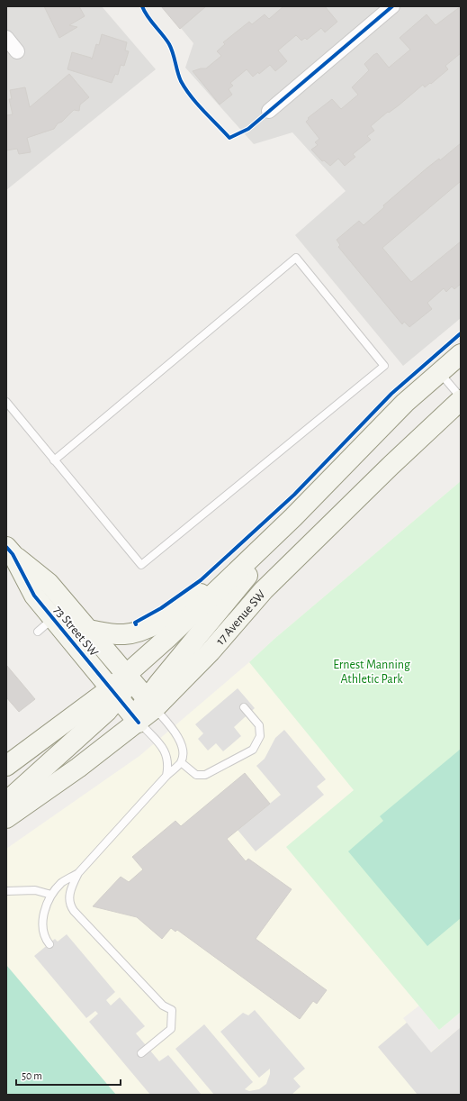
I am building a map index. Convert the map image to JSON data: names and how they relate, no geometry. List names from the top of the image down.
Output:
{
  "streets": {
    "main road": ["17 Avenue SW", "73 Street SW"]
  },
  "crossings": [
    ["17 Avenue SW", "73 Street SW"]
  ],
  "parks": ["Ernest Manning Athletic Park"],
  "scale_bar": "50 m"
}
